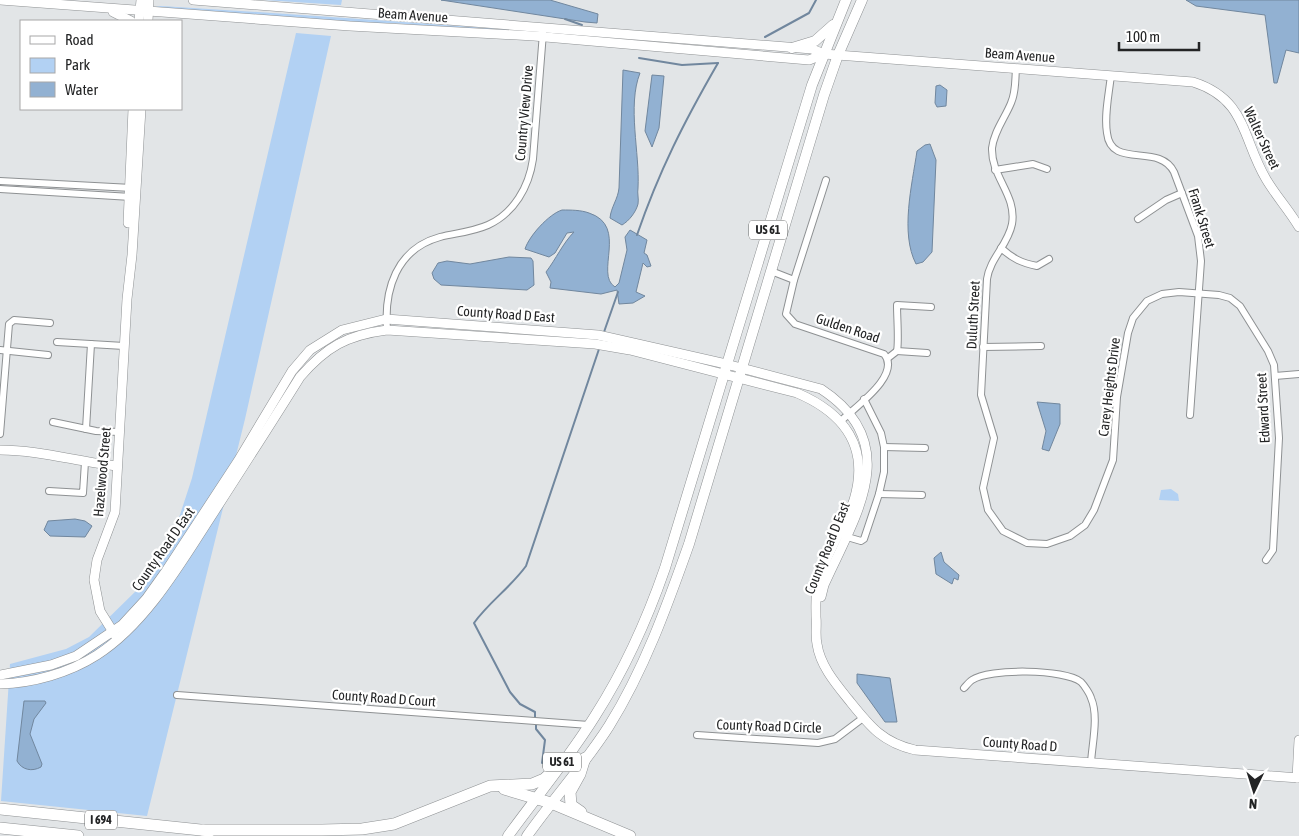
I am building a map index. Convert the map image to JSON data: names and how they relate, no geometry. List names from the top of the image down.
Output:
{
  "streets": {
    "highway": ["I 694"],
    "main road": ["US 61"],
    "street": [
      "Beam Avenue",
      "Country View Drive",
      "Walter Street",
      "Frank Street",
      "County Road D East",
      "Duluth Street",
      "Gulden Road",
      "Carey Heights Drive",
      "Edward Street",
      "Hazelwood Street",
      "County Road D Court",
      "County Road D Circle",
      "County Road D"
    ]
  },
  "crossings": [
    ["Beam Avenue", "Country View Drive"],
    ["Beam Avenue", "Walter Street"],
    ["Beam Avenue", "Frank Street"],
    ["Beam Avenue", "US 61"],
    ["Beam Avenue", "Duluth Street"],
    ["Country View Drive", "County Road D East"],
    ["Frank Street", "Carey Heights Drive"],
    ["Frank Street", "Edward Street"],
    ["US 61", "County Road D East"],
    ["US 61", "County Road D Court"],
    ["County Road D East", "Gulden Road"],
    ["County Road D East", "Hazelwood Street"],
    ["County Road D East", "County Road D"],
    ["Duluth Street", "Carey Heights Drive"],
    ["Carey Heights Drive", "Edward Street"],
    ["County Road D Circle", "County Road D"]
  ],
  "legend": ["Road", "Park", "Water"],
  "scale_bar": "100 m",
  "north": "bottom"
}
